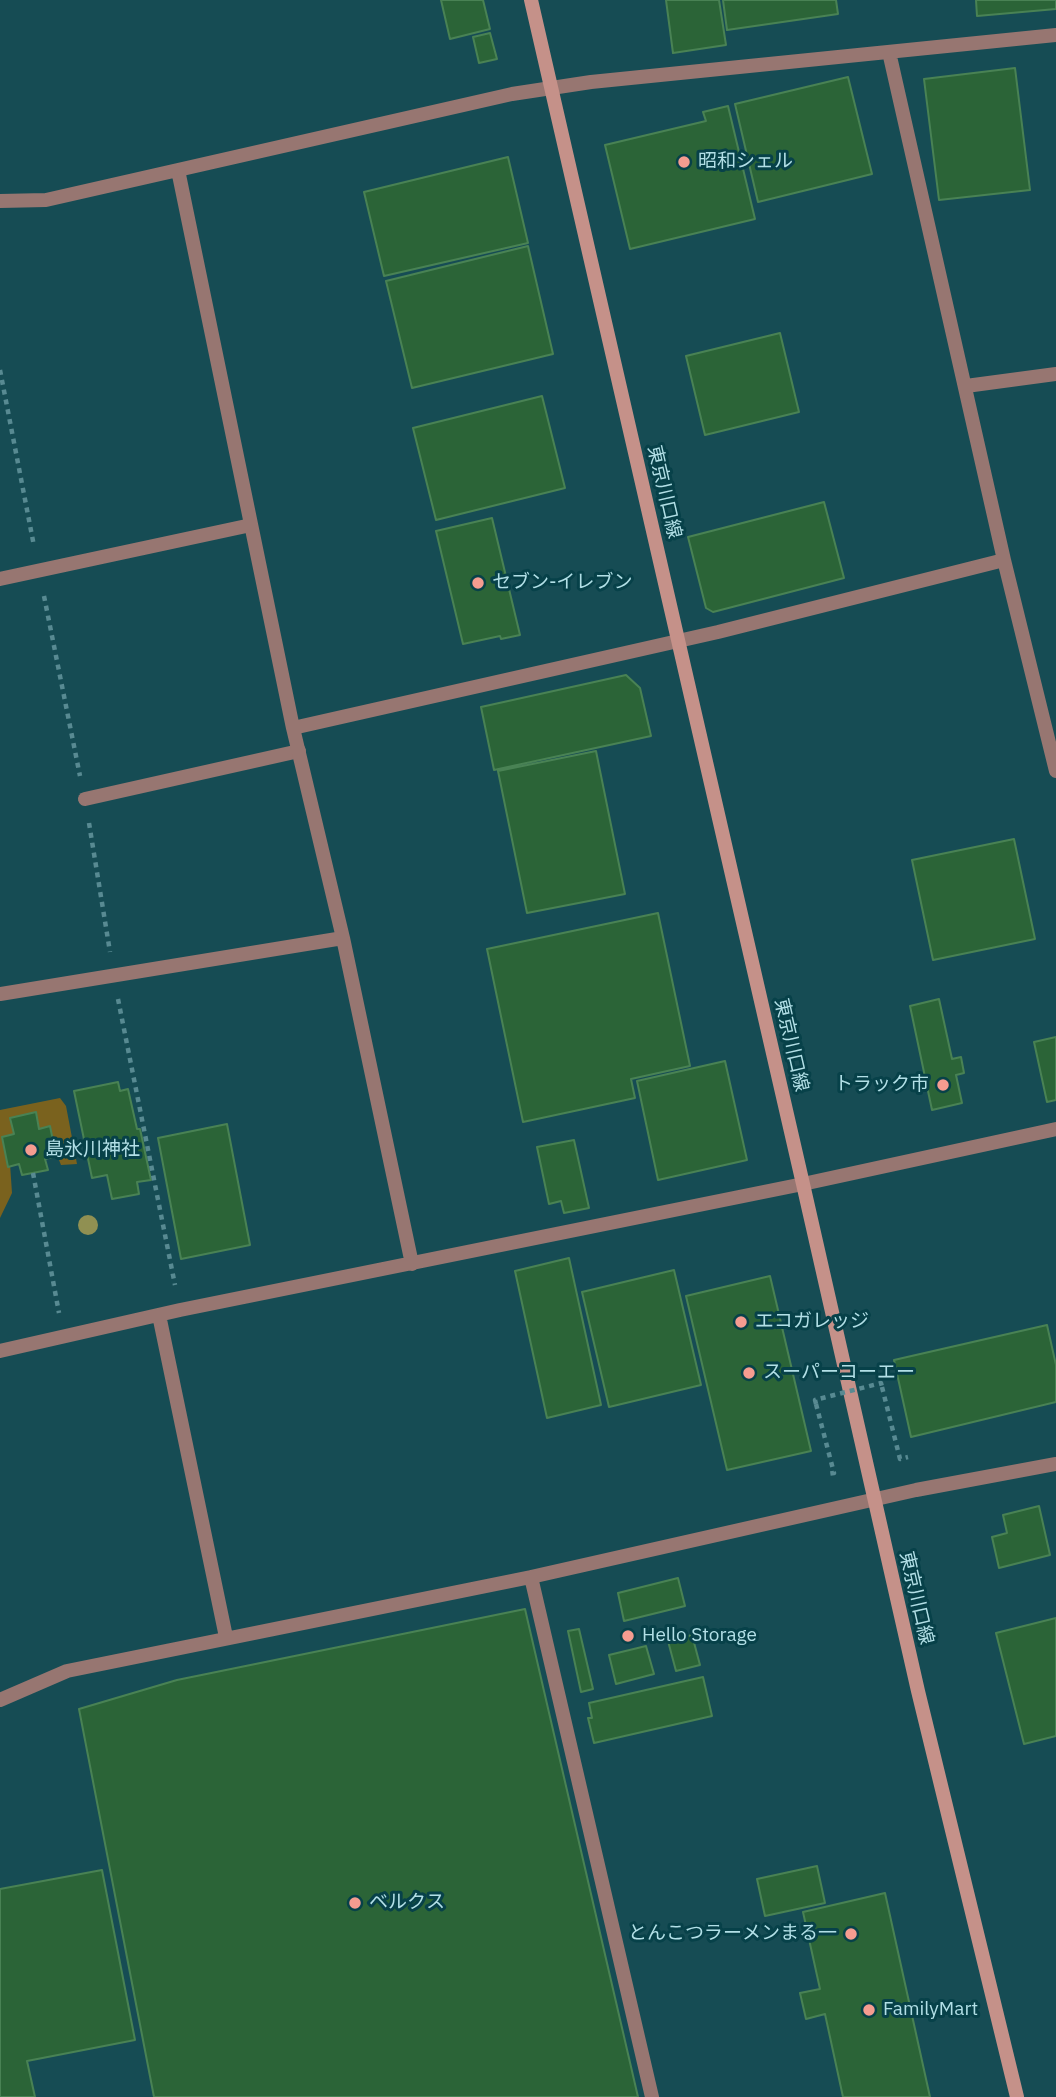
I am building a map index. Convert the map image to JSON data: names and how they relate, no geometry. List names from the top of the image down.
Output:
{
  "streets": {
    "main road": ["東京川口線"]
  },
  "places": [
    "昭和シェル",
    "セブン-イレブン",
    "トラック市",
    "島氷川神社",
    "エコガレッジ",
    "スーパーコーエー",
    "Hello Storage",
    "ベルクス",
    "とんこつラーメンまる一",
    "FamilyMart"
  ]
}
